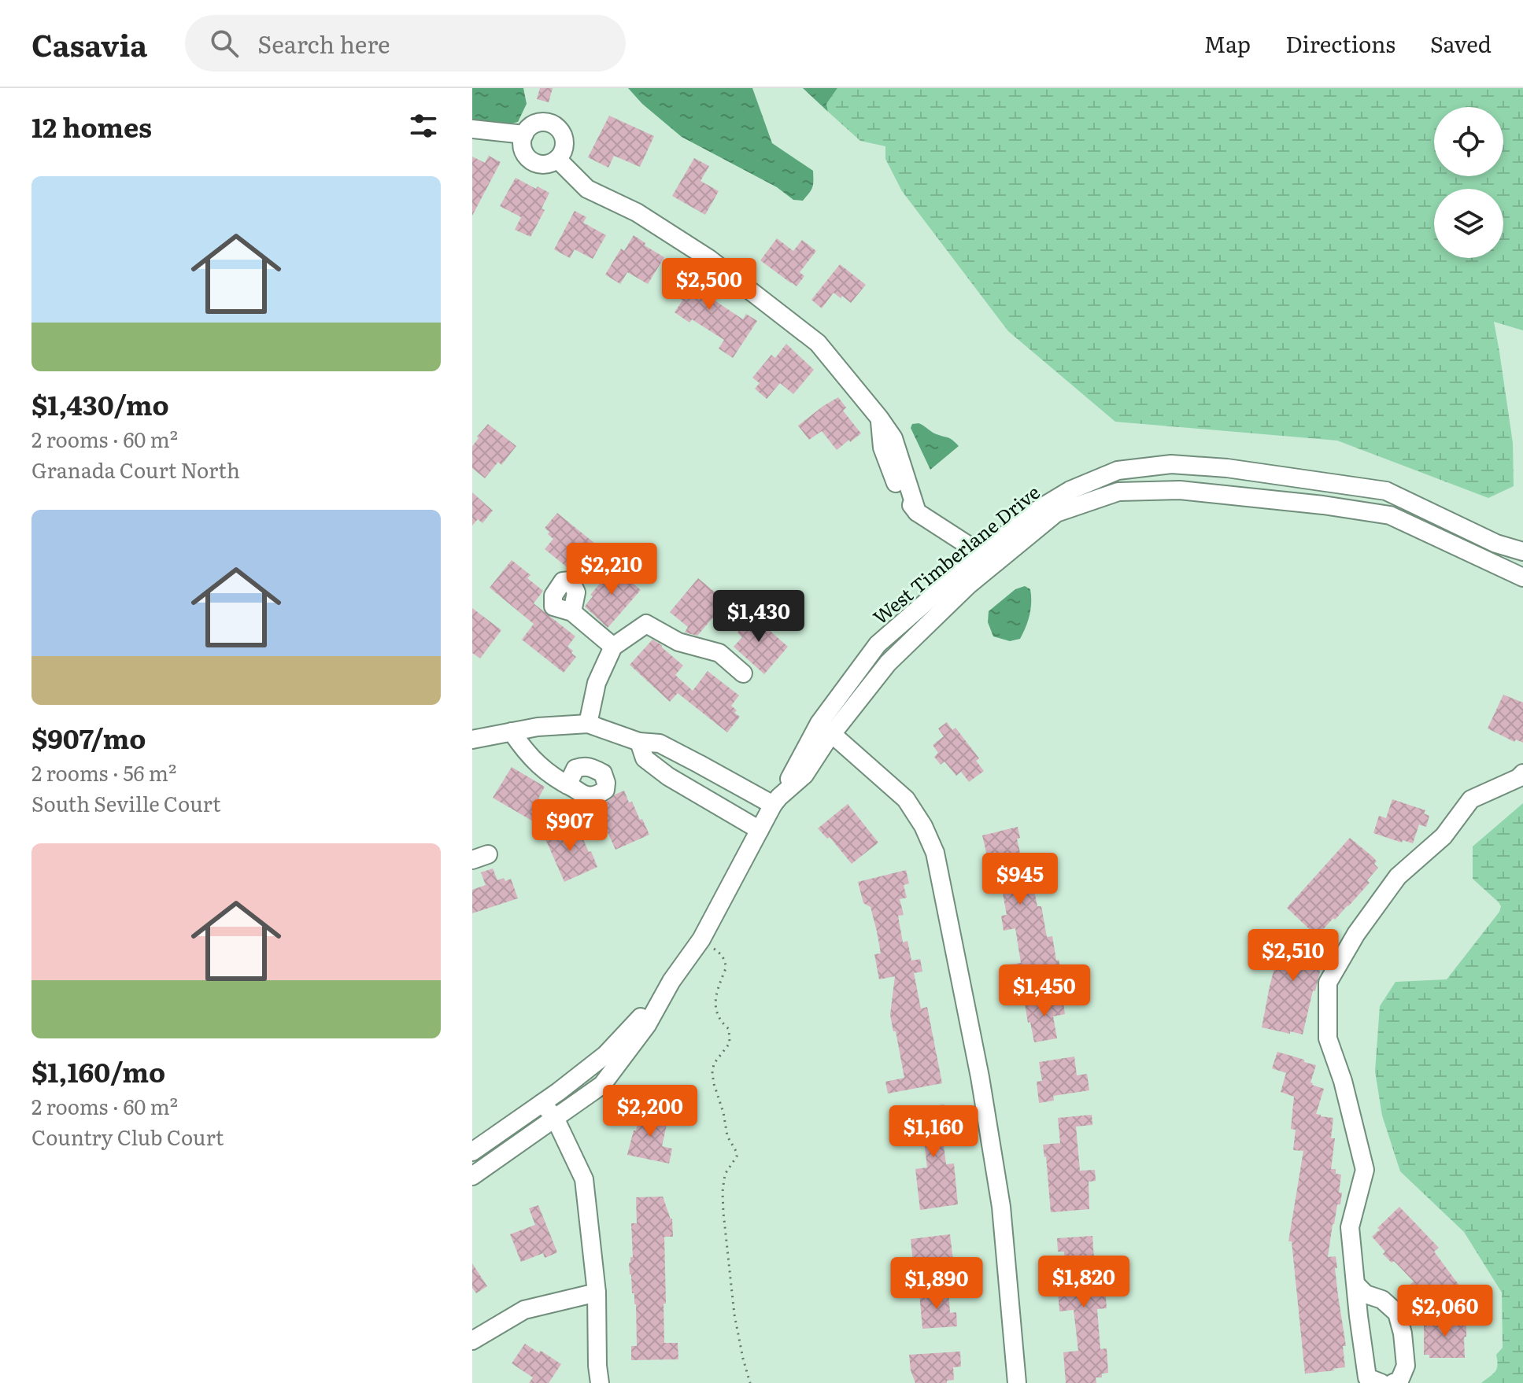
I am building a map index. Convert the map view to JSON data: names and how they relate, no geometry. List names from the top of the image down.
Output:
{
  "streets": {
    "street": ["West Timberlane Drive"]
  },
  "page": {
    "header": "Casavia",
    "search": "Search here",
    "nav": ["Map", "Directions", "Saved"],
    "heading": "12 homes",
    "list": [
      {
        "name": "$1,430/mo",
        "note": "2 rooms · 60 m² · Granada Court North"
      },
      {
        "name": "$907/mo",
        "note": "2 rooms · 56 m² · South Seville Court"
      },
      {
        "name": "$1,160/mo",
        "note": "2 rooms · 60 m² · Country Club Court"
      }
    ],
    "price": [
      "$2,500",
      "$2,210",
      "$1,430",
      "$907",
      "$945",
      "$2,510",
      "$1,450",
      "$2,200",
      "$1,160",
      "$1,820",
      "$1,890",
      "$2,060"
    ]
  }
}
